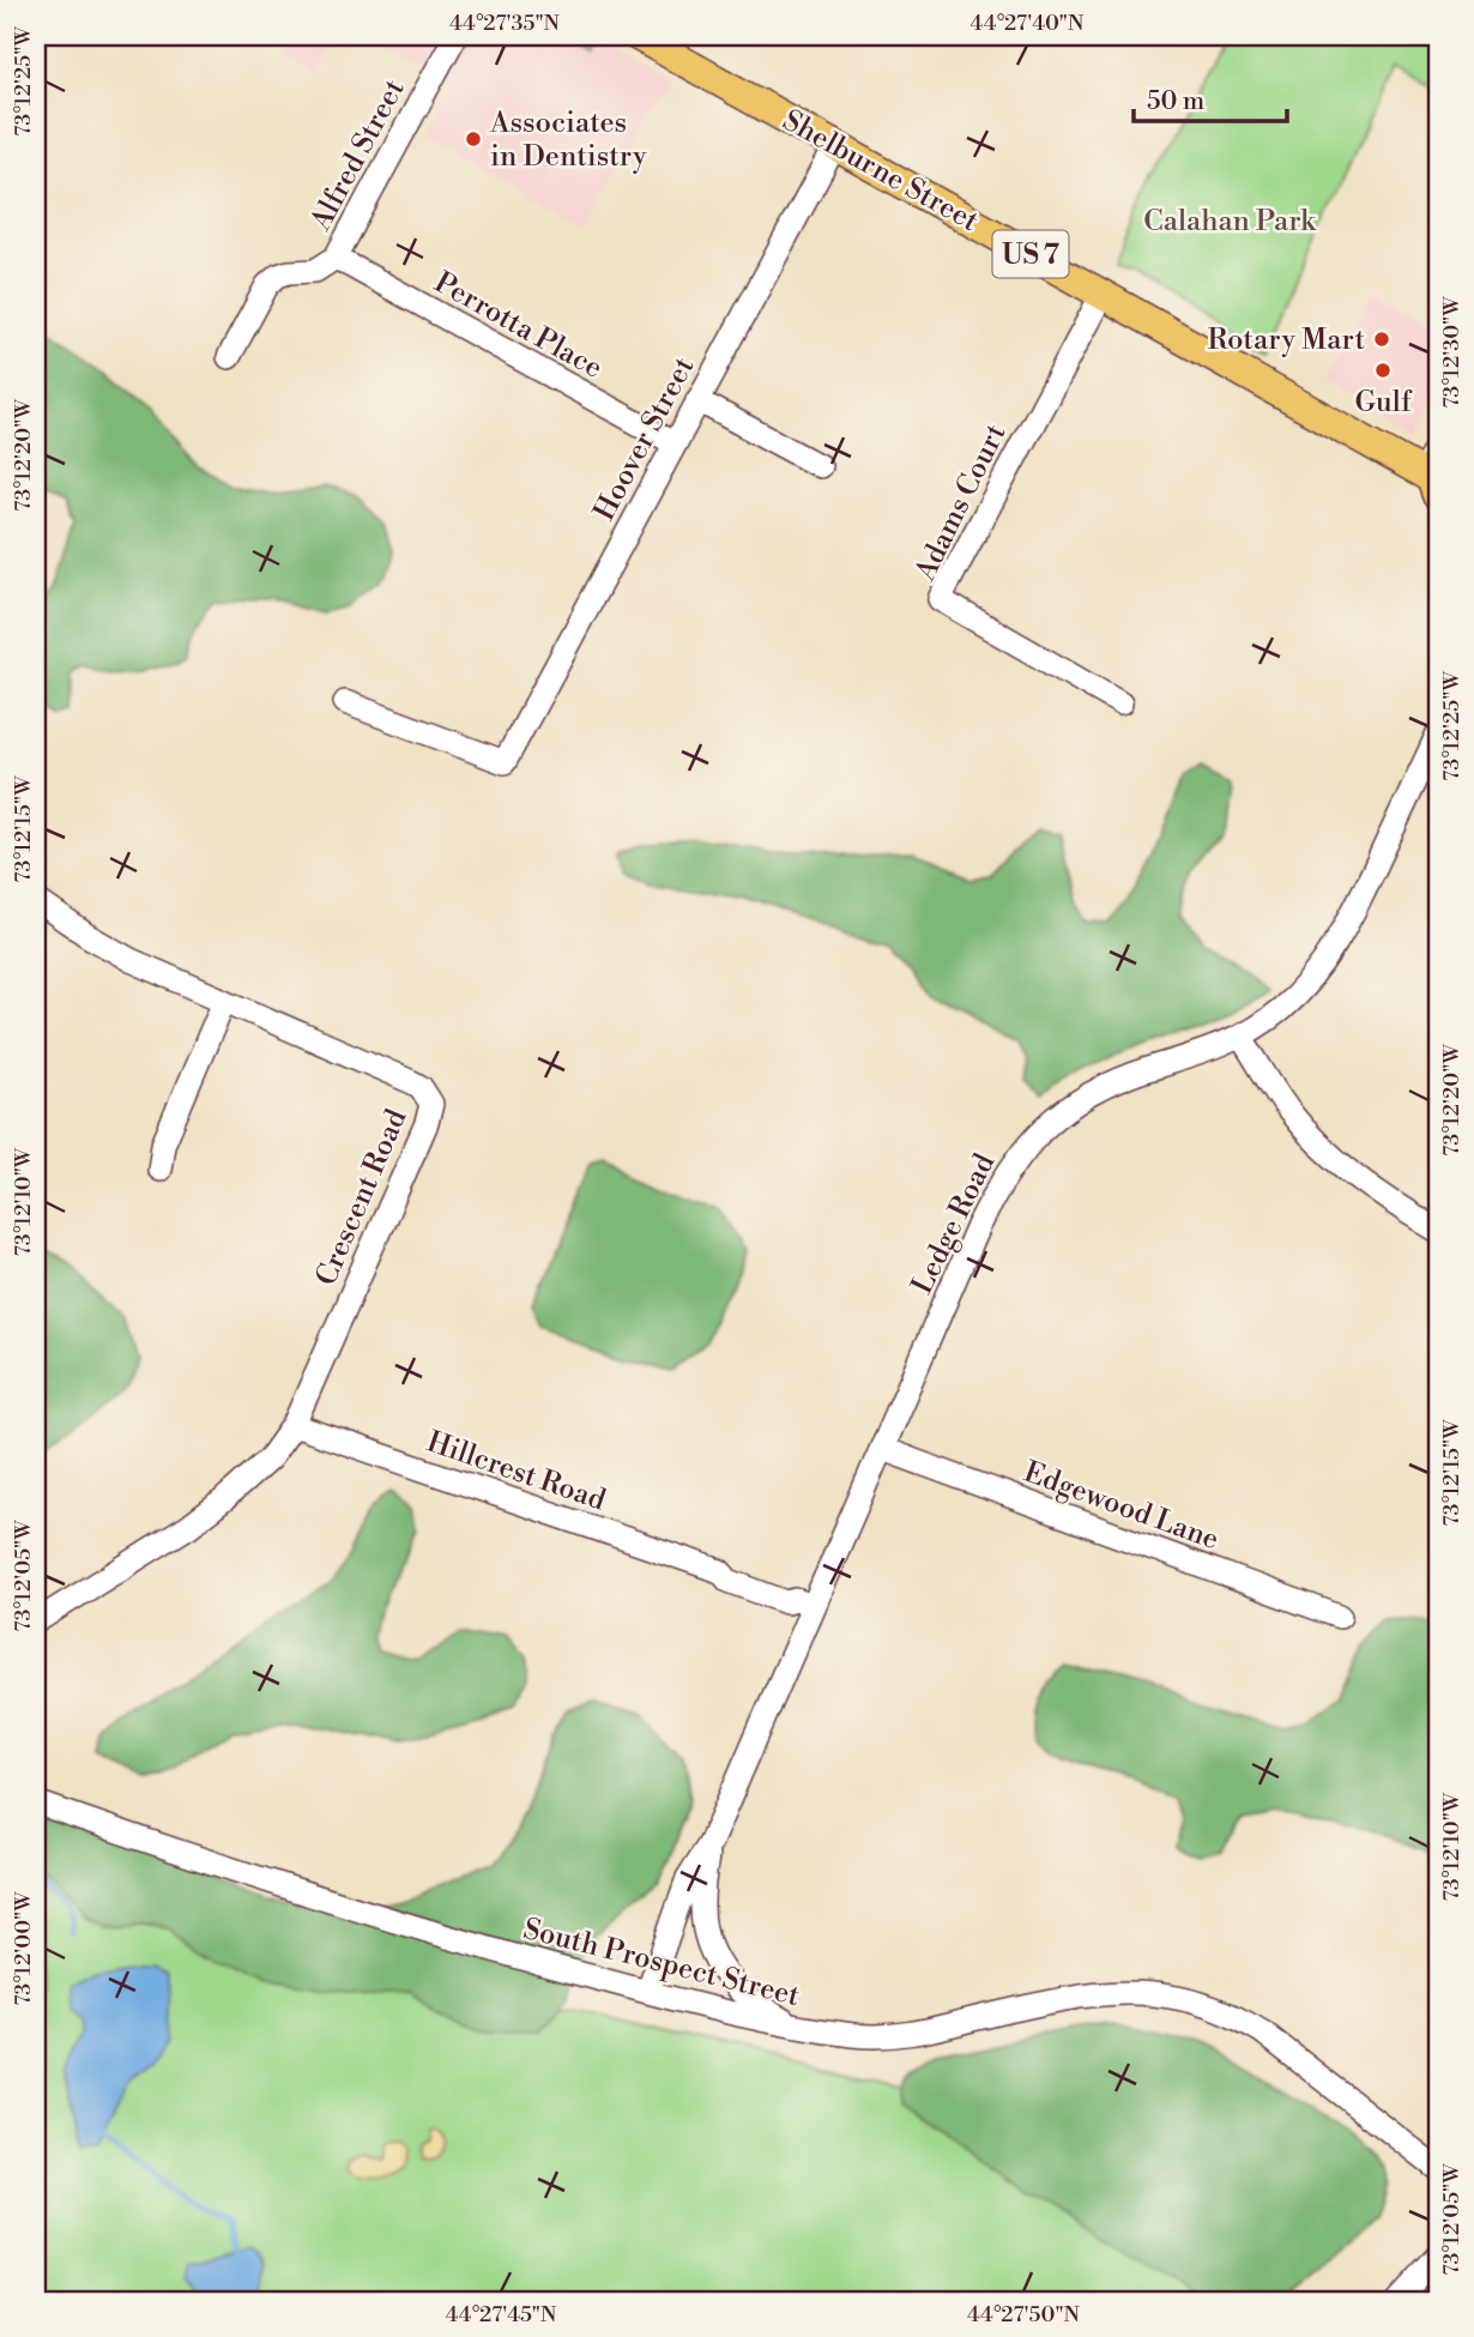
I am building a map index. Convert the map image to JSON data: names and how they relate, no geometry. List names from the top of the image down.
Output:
{
  "streets": {
    "main road": ["Shelburne Street", "US 7"],
    "street": [
      "Alfred Street",
      "Perrotta Place",
      "Hoover Street",
      "Adams Court",
      "Crescent Road",
      "Ledge Road",
      "Hillcrest Road",
      "Edgewood Lane",
      "South Prospect Street"
    ]
  },
  "crossings": [
    ["Alfred Street", "Perrotta Place"],
    ["Shelburne Street", "Hoover Street"],
    ["Shelburne Street", "Adams Court"],
    ["Perrotta Place", "Hoover Street"],
    ["Crescent Road", "Hillcrest Road"],
    ["Ledge Road", "Hillcrest Road"],
    ["Ledge Road", "Edgewood Lane"],
    ["Ledge Road", "South Prospect Street"]
  ],
  "parks": ["Calahan Park"],
  "places": ["Associates in Dentistry", "Rotary Mart", "Gulf"],
  "scale_bar": "50 m",
  "coordinates": [
    "44°27'35\"N",
    "44°27'40\"N",
    "73°12'25\"W",
    "73°12'30\"W",
    "73°12'20\"W",
    "73°12'15\"W",
    "73°12'10\"W",
    "73°12'05\"W",
    "73°12'00\"W",
    "44°27'45\"N",
    "44°27'50\"N"
  ]
}
